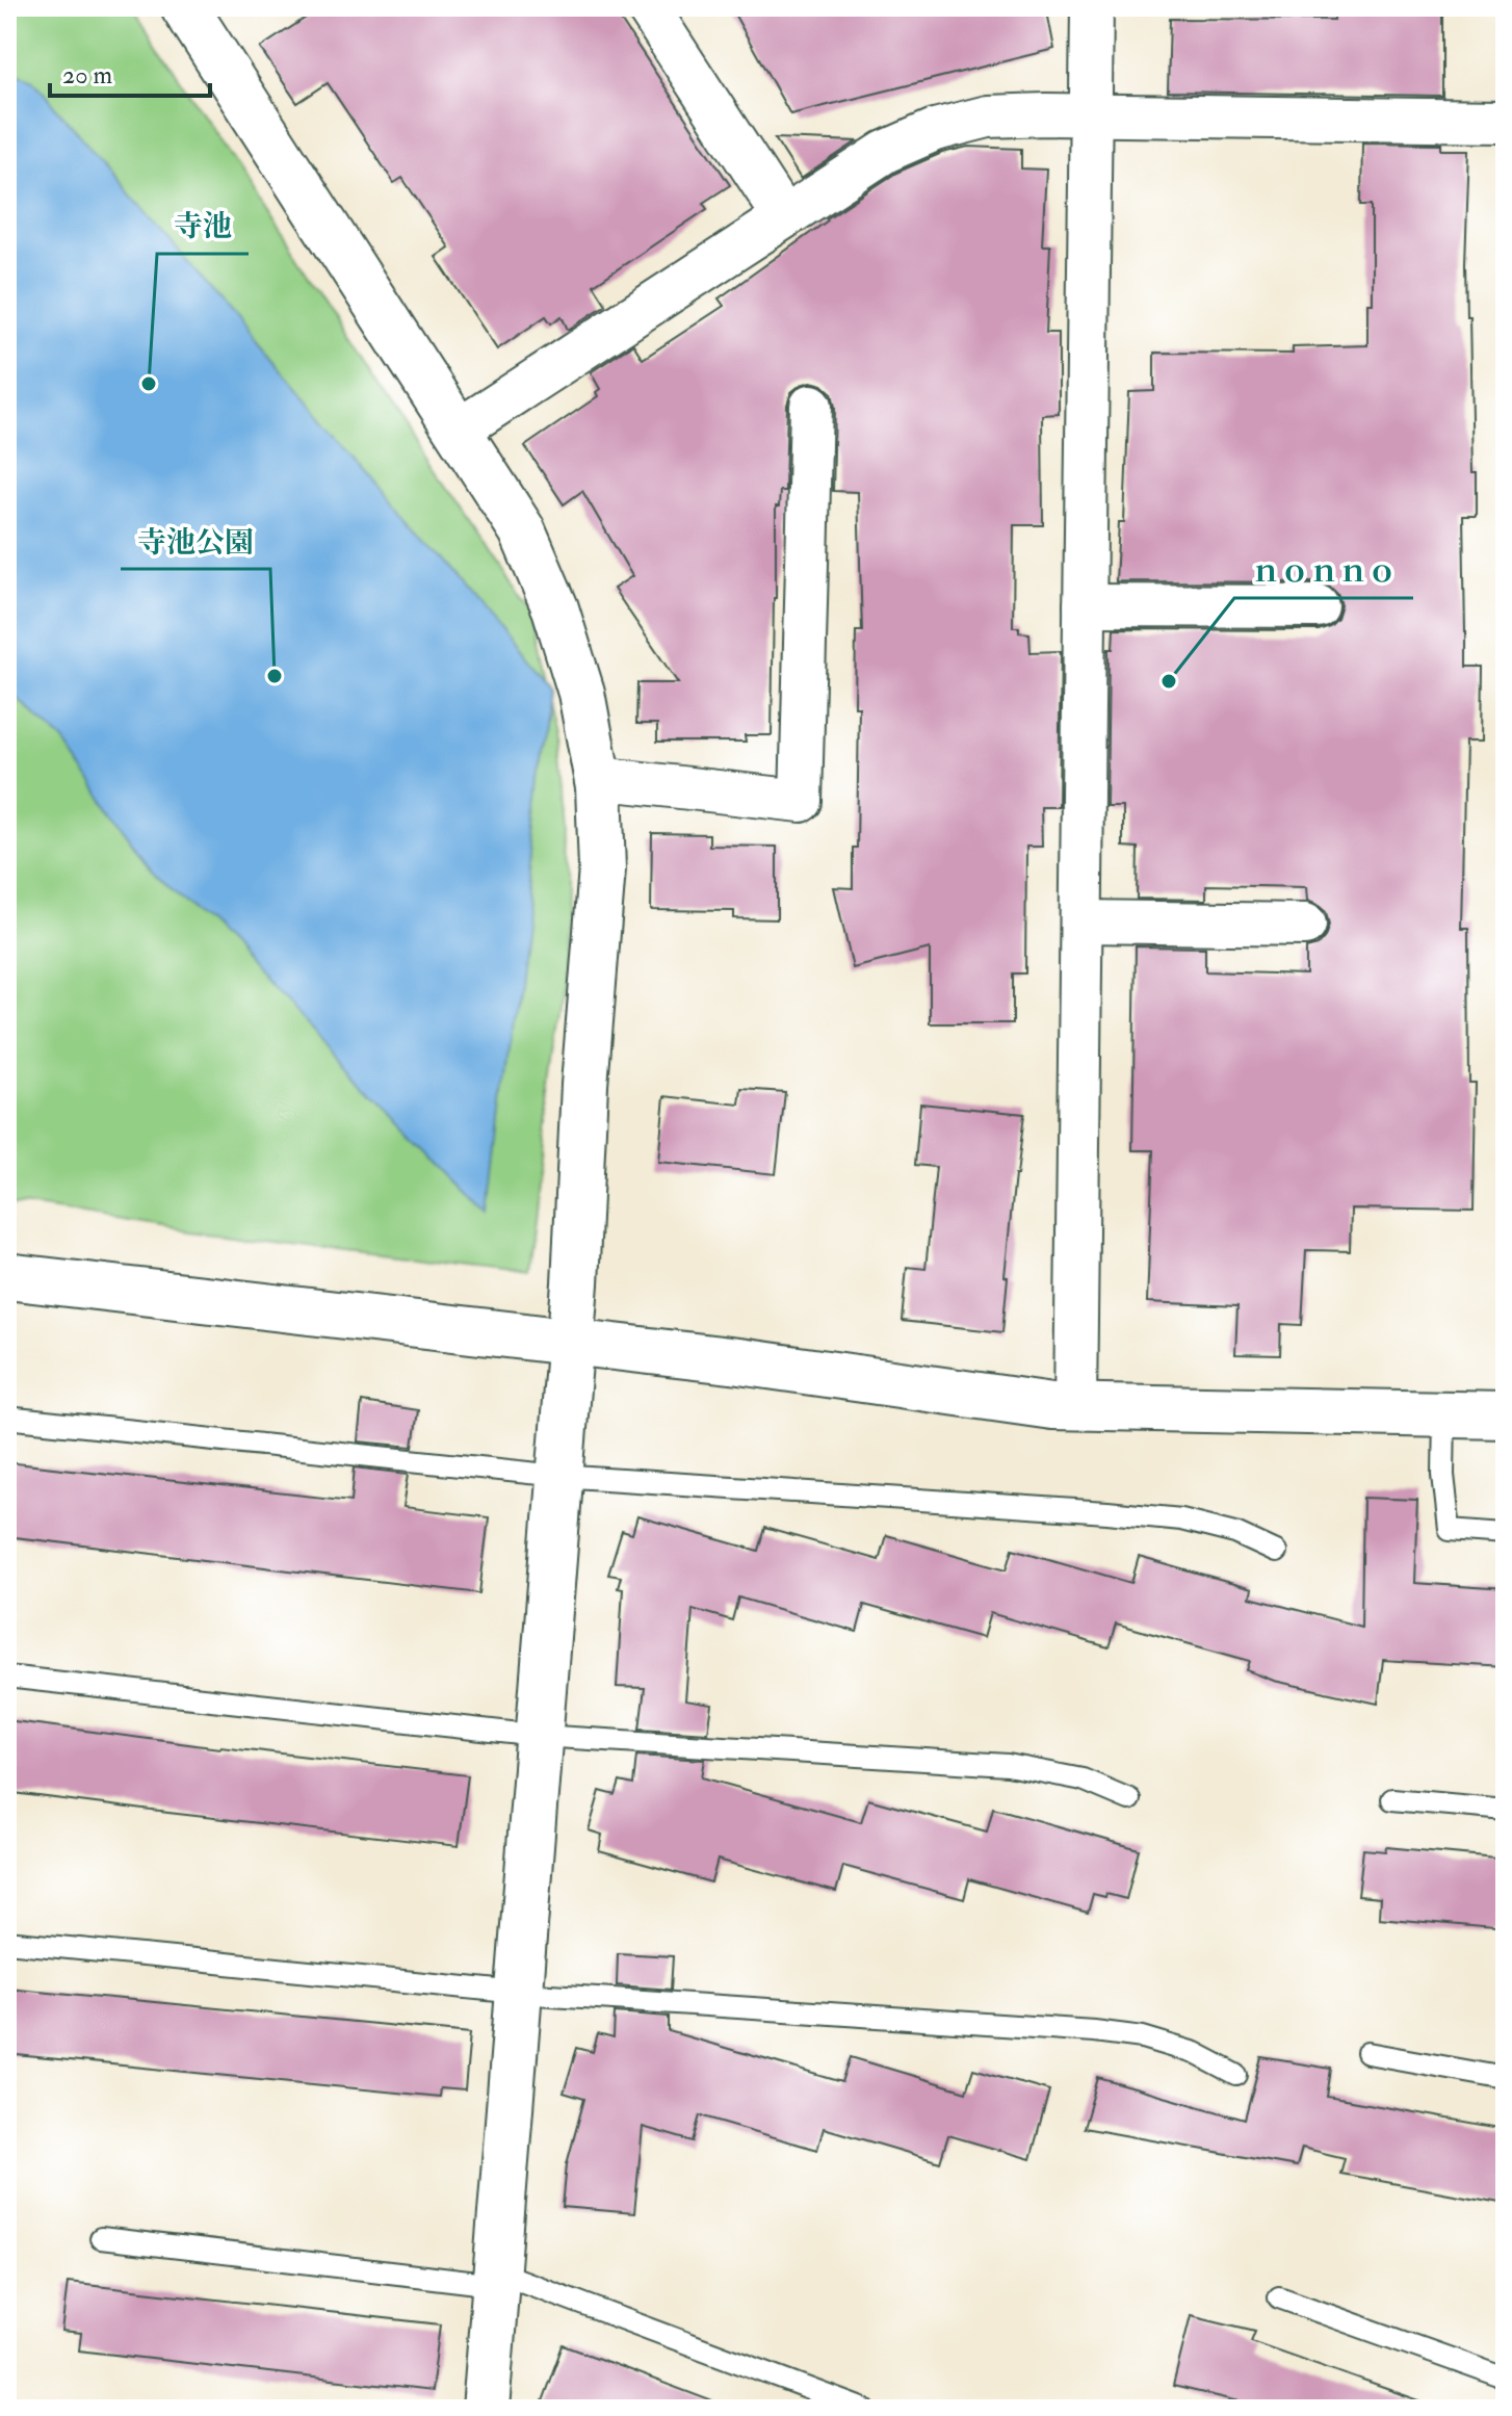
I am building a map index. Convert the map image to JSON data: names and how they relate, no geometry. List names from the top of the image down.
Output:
{
  "places": ["寺池", "寺池公園", "ｎｏｎｎｏ"],
  "scale_bar": "20 m"
}
